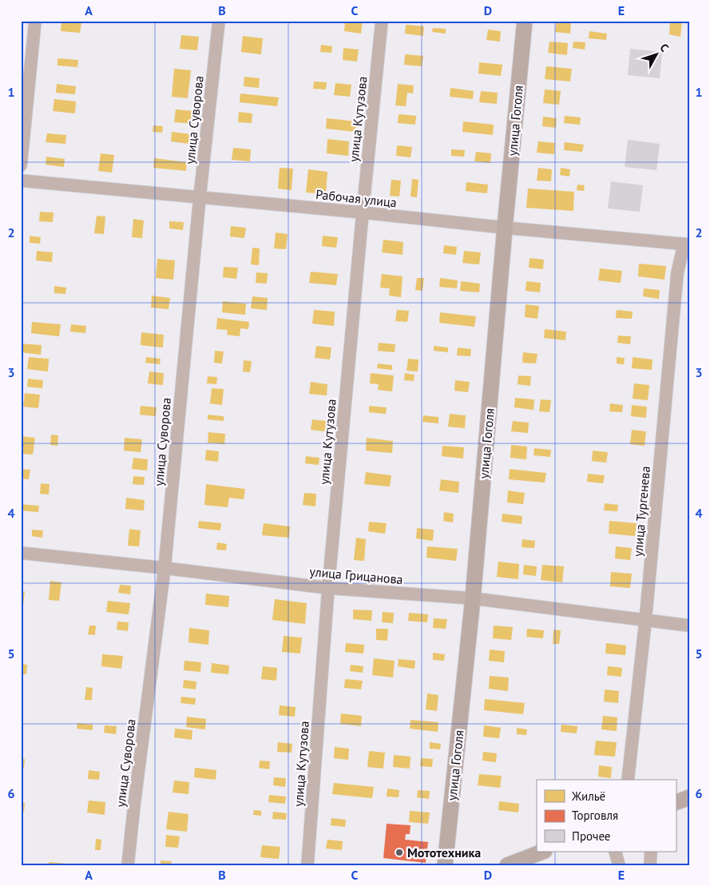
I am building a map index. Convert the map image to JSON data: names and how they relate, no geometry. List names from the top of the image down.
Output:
{
  "streets": {
    "main road": ["улица Гоголя"],
    "street": [
      "улица Кутузова",
      "улица Суворова",
      "Рабочая улица",
      "улица Тургенева",
      "улица Грицанова"
    ]
  },
  "crossings": [
    ["улица Кутузова", "Рабочая улица"],
    ["улица Кутузова", "улица Грицанова"],
    ["улица Суворова", "Рабочая улица"],
    ["улица Суворова", "улица Грицанова"],
    ["улица Гоголя", "Рабочая улица"],
    ["улица Гоголя", "улица Грицанова"],
    ["Рабочая улица", "улица Тургенева"],
    ["улица Тургенева", "улица Грицанова"]
  ],
  "places": ["Мототехника"],
  "legend": ["Жильё", "Торговля", "Прочее"],
  "north": "top right",
  "grid": {
    "columns": [
      "A",
      "B",
      "C",
      "D",
      "E"
    ],
    "rows": [
      "1",
      "2",
      "3",
      "4",
      "5",
      "6"
    ]
  }
}
